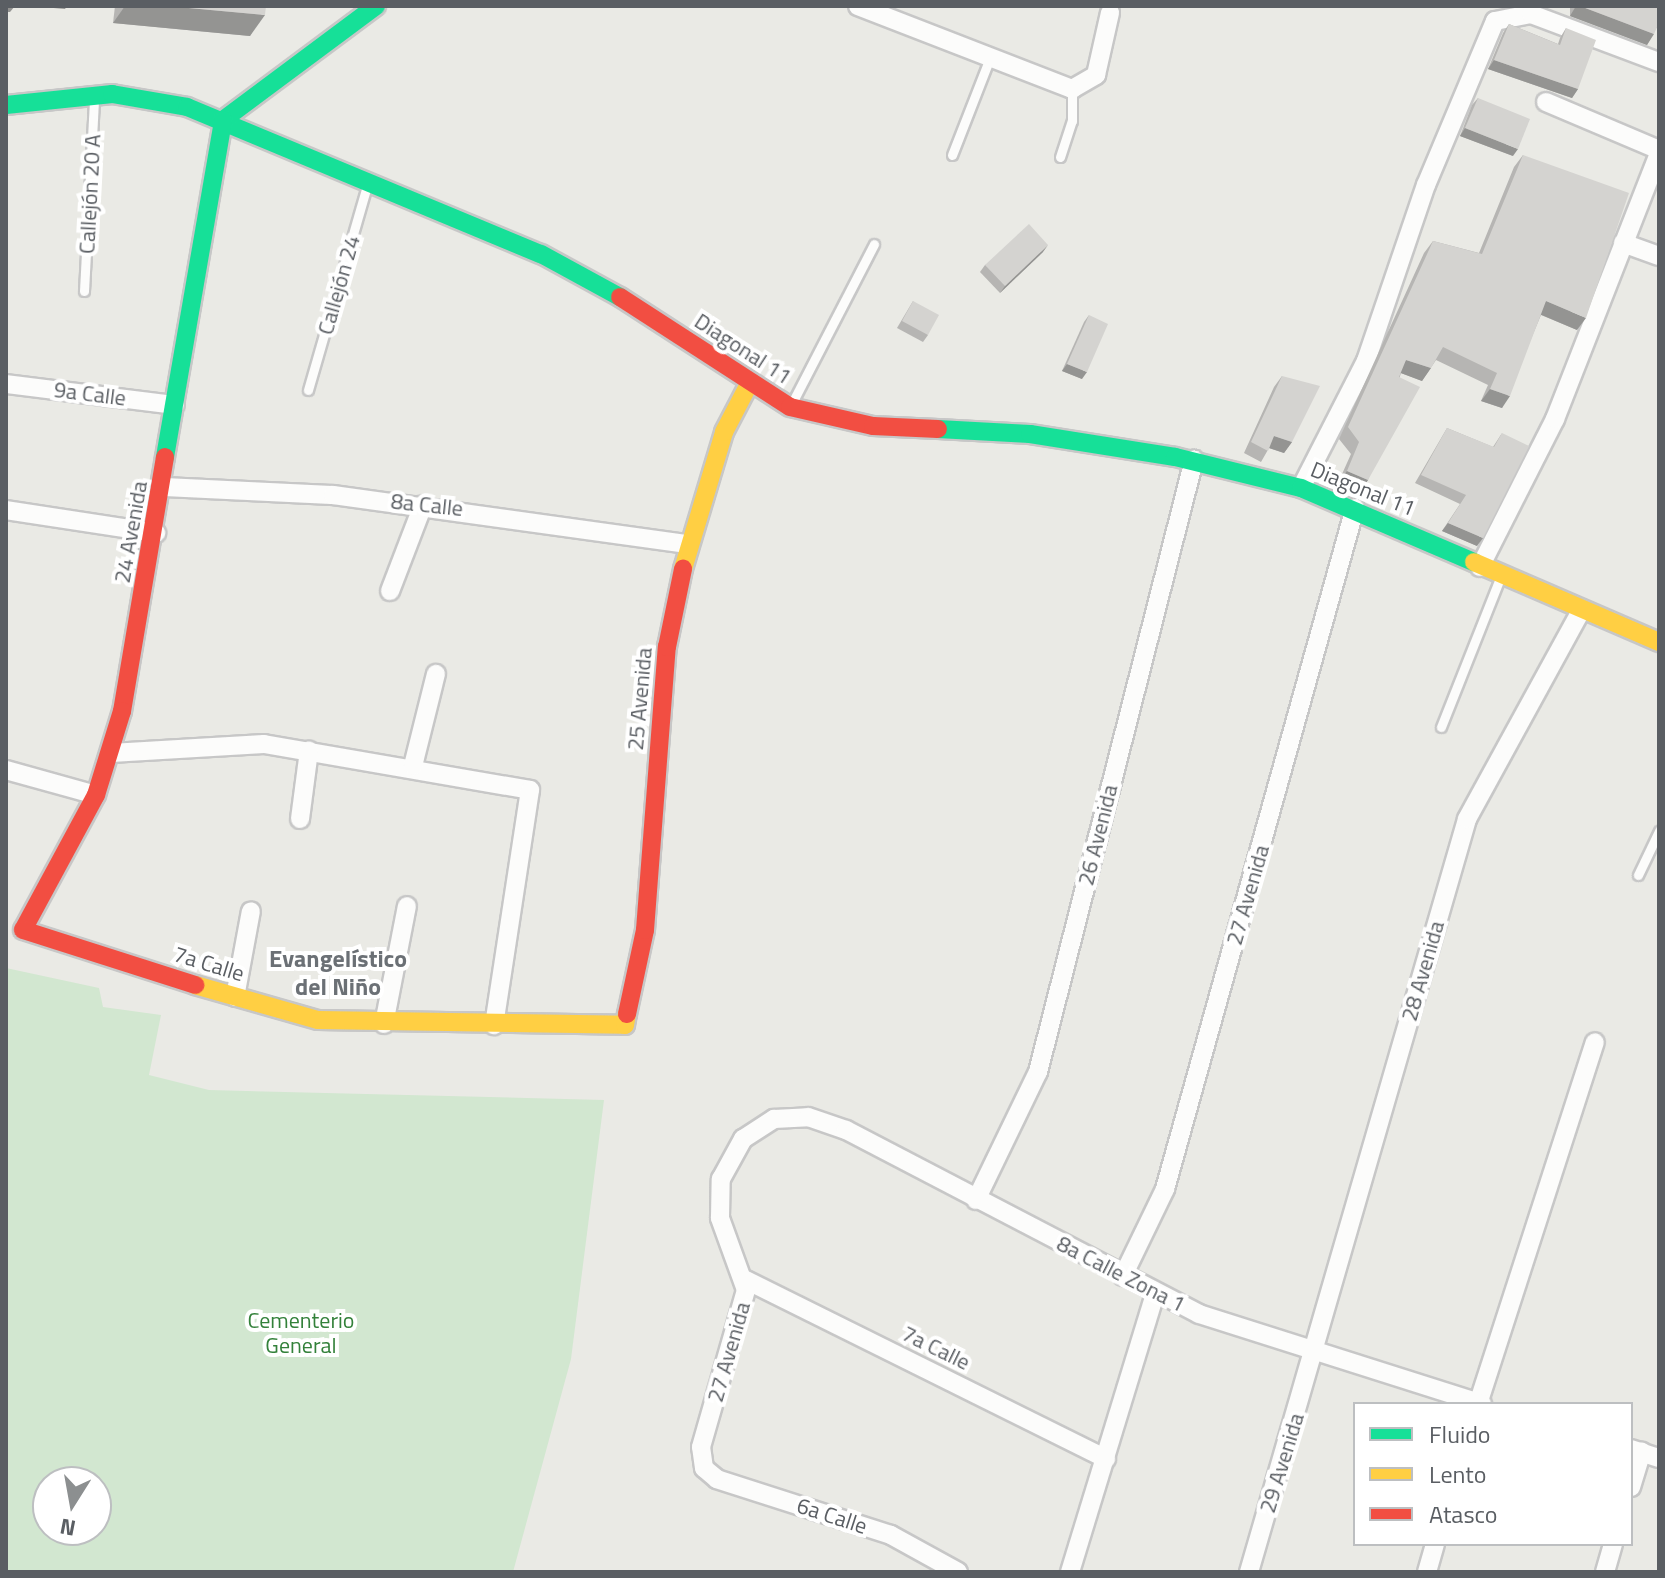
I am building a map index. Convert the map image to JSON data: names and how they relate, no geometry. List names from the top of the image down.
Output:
{
  "streets": {
    "street": [
      "Diagonal 11",
      "9a Calle",
      "8a Calle",
      "24 Avenida",
      "25 Avenida",
      "26 Avenida",
      "27 Avenida",
      "7a Calle",
      "28 Avenida",
      "8a Calle Zona 1",
      "29 Avenida",
      "6a Calle"
    ],
    "lane": ["Callejón 20 A", "Callejón 24"]
  },
  "crossings": [
    ["Callejón 20 A", "Diagonal 11"],
    ["Callejón 24", "Diagonal 11"],
    ["Diagonal 11", "24 Avenida"],
    ["Diagonal 11", "25 Avenida"],
    ["Diagonal 11", "26 Avenida"],
    ["Diagonal 11", "27 Avenida"],
    ["Diagonal 11", "28 Avenida"],
    ["9a Calle", "24 Avenida"],
    ["8a Calle", "24 Avenida"],
    ["8a Calle", "25 Avenida"],
    ["24 Avenida", "7a Calle"],
    ["25 Avenida", "7a Calle"],
    ["26 Avenida", "8a Calle Zona 1"],
    ["27 Avenida", "7a Calle"],
    ["27 Avenida", "8a Calle Zona 1"],
    ["27 Avenida", "6a Calle"],
    ["28 Avenida", "8a Calle Zona 1"],
    ["28 Avenida", "29 Avenida"],
    ["8a Calle Zona 1", "29 Avenida"]
  ],
  "districts": ["Evangelístico del Niño"],
  "parks": ["Cementerio General"],
  "legend": ["Fluido", "Lento", "Atasco"],
  "north": "bottom"
}
